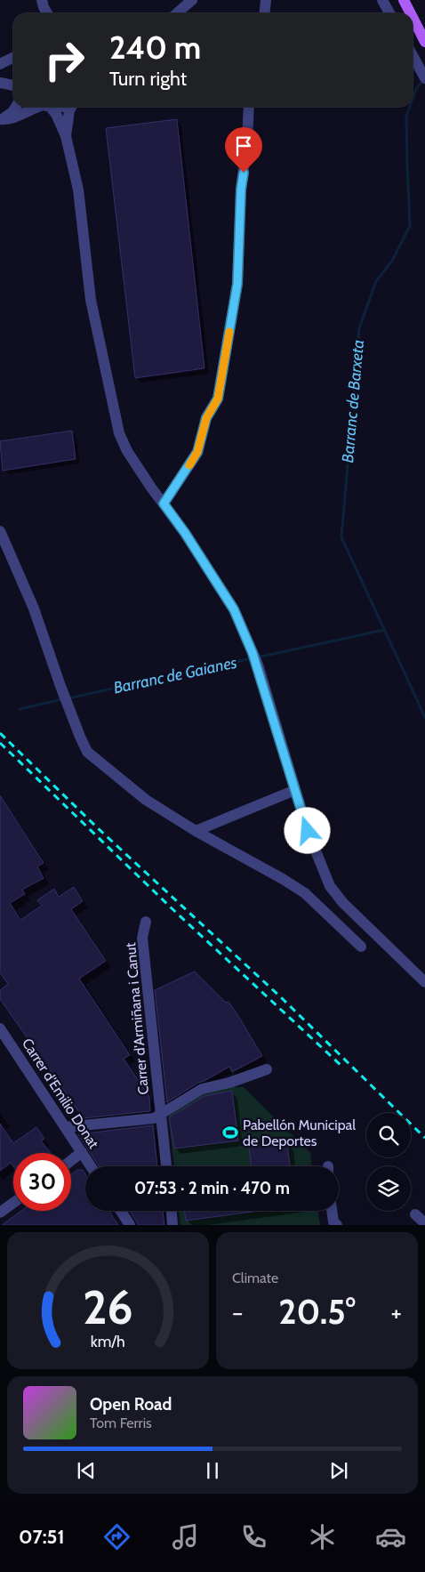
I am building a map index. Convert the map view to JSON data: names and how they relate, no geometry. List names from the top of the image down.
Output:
{
  "streets": {
    "street": ["Carrer d'Armiñana i Canut", "Carrer d'Emilio Donat"]
  },
  "crossings": [
    ["Carrer d'Armiñana i Canut", "Carrer d'Emilio Donat"]
  ],
  "water": ["Barranc de Barxeta", "Barranc de Gaianes"],
  "places": {
    "sports": ["Pabellón Municipal de Deportes"]
  },
  "page": {
    "turn": ["240 m", "Turn right"],
    "limit": "30",
    "trip": "07:53 · 2 min · 470 m",
    "tile": "Climate",
    "heat": ["−", "20.5°", "+"],
    "song": ["Open Road", "Tom Ferris"],
    "tabs": "07:51",
    "gauge": ["26", "km/h"]
  }
}
